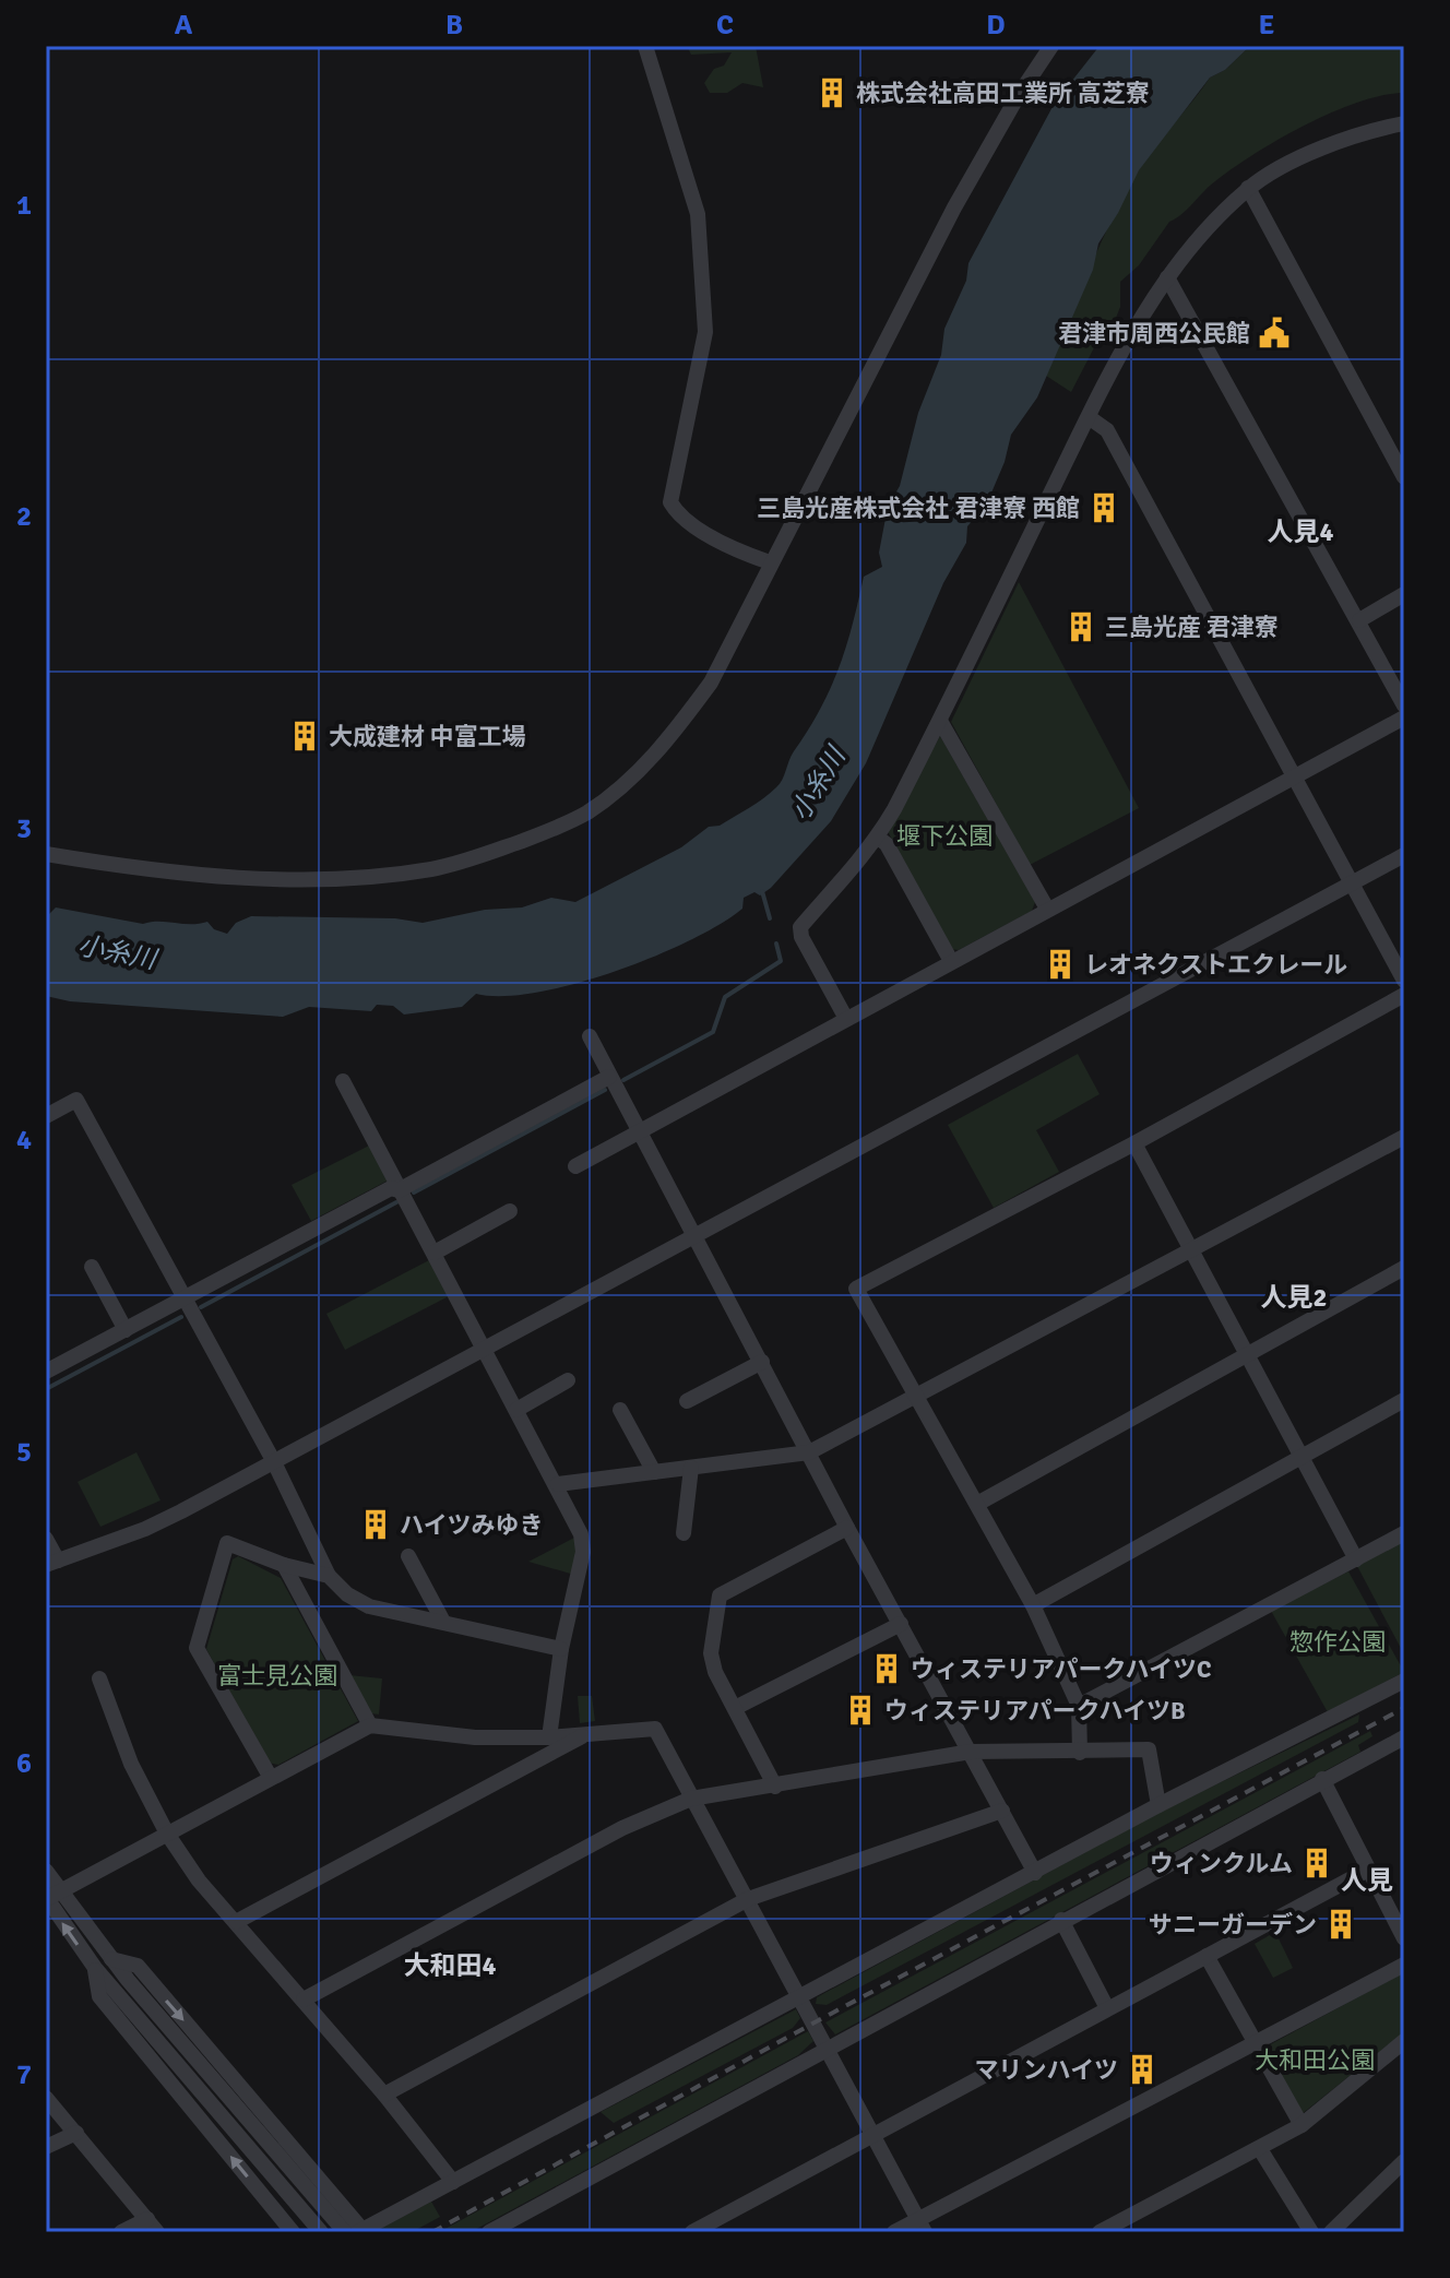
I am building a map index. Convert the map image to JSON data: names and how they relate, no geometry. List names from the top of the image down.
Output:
{
  "districts": [
    "人見4",
    "人見2",
    "人見",
    "大和田4"
  ],
  "water": ["小糸川"],
  "parks": [
    "堰下公園",
    "惣作公園",
    "富士見公園",
    "大和田公園"
  ],
  "places": {
    "building": [
      "株式会社高田工業所 高芝寮",
      "三島光産株式会社 君津寮 西館",
      "三島光産 君津寮",
      "大成建材 中富工場",
      "レオネクストエクレール",
      "ハイツみゆき",
      "ウィステリアパークハイツC",
      "ウィステリアパークハイツB",
      "ウィンクルム",
      "サニーガーデン",
      "マリンハイツ"
    ],
    "public building": ["君津市周西公民館"]
  },
  "grid": {
    "columns": [
      "A",
      "B",
      "C",
      "D",
      "E"
    ],
    "rows": [
      "1",
      "2",
      "3",
      "4",
      "5",
      "6",
      "7"
    ]
  }
}
